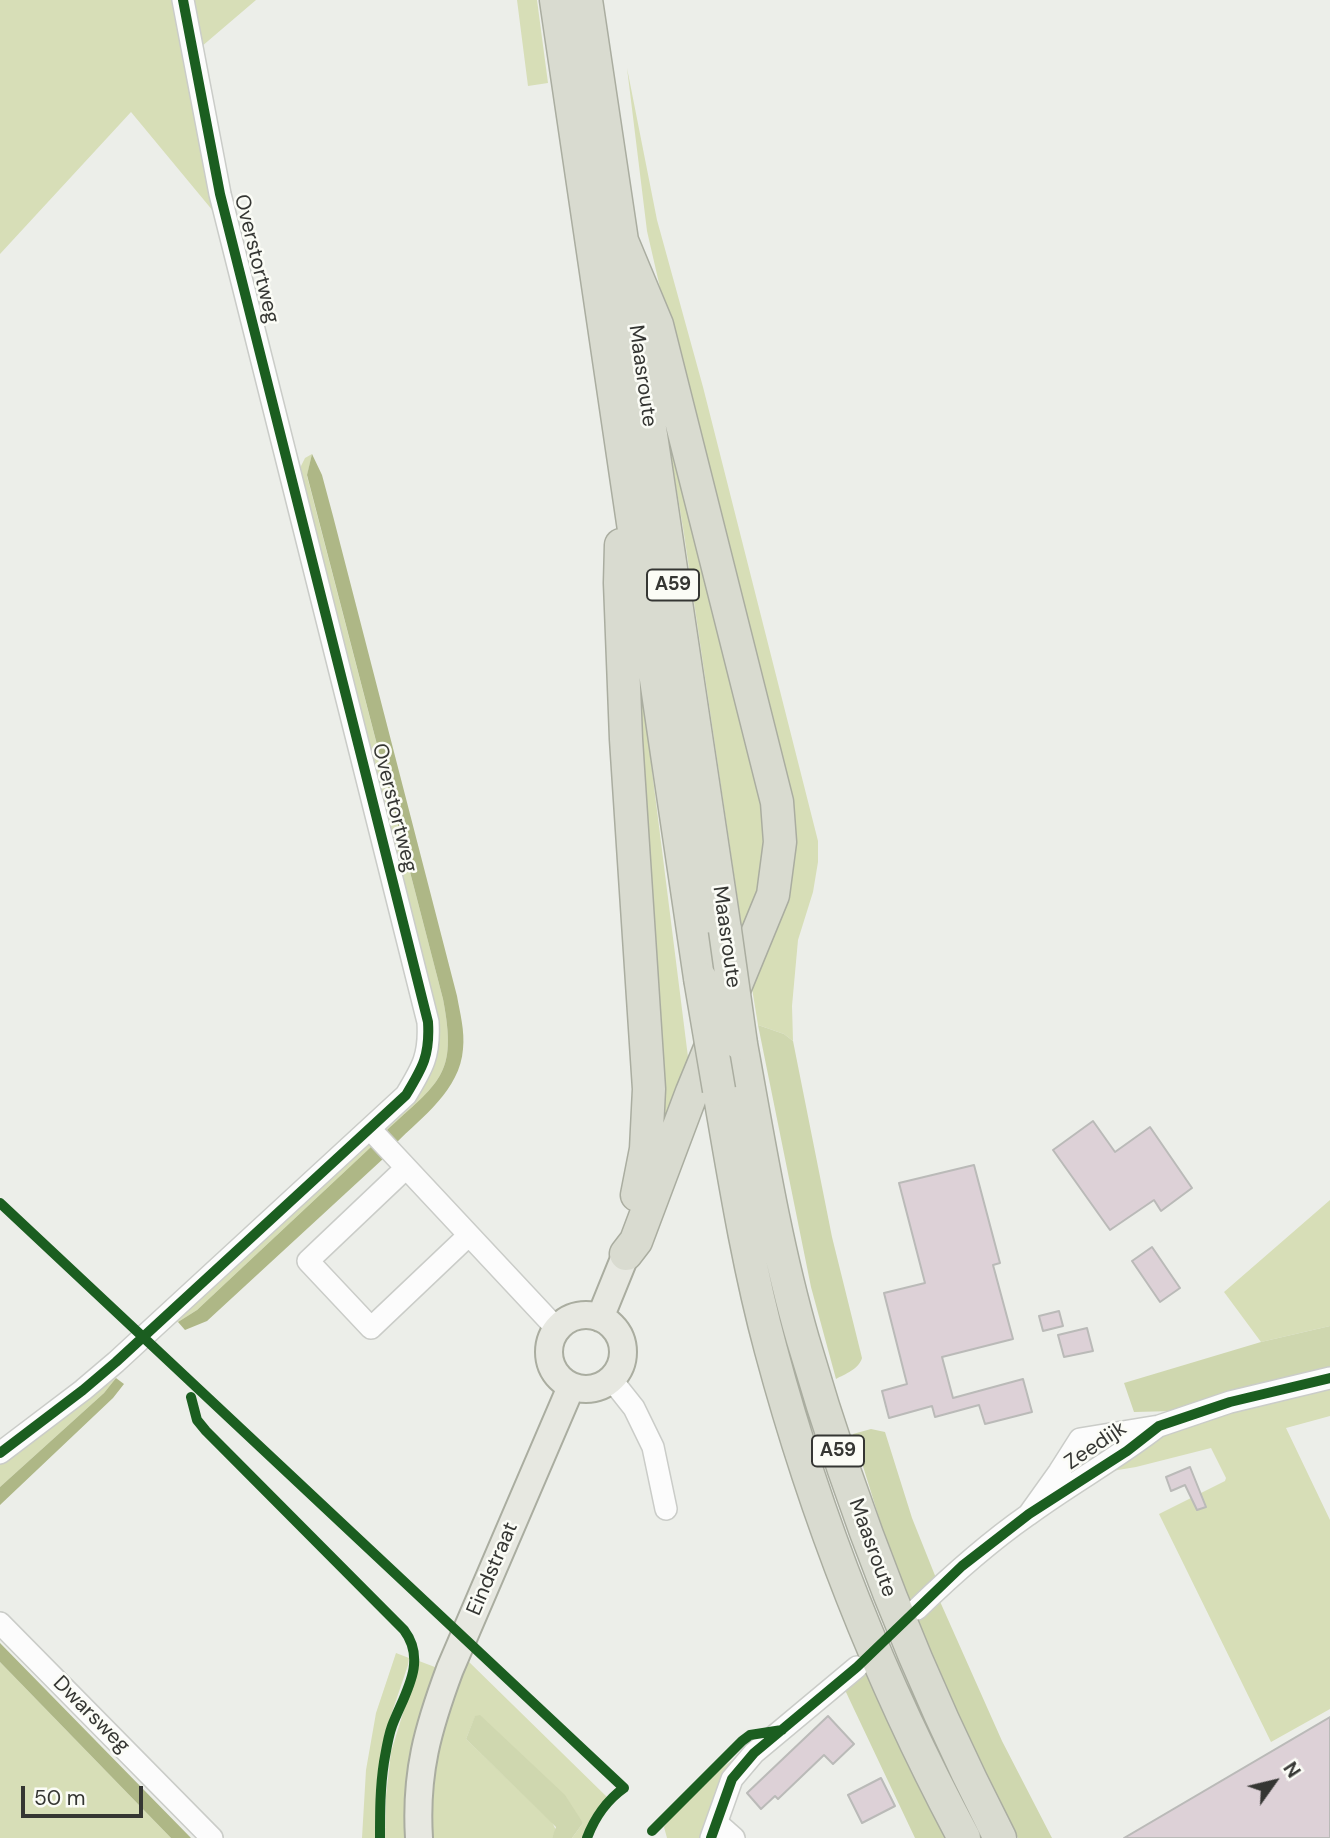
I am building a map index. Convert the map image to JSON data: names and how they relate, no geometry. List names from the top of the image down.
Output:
{
  "streets": {
    "highway": ["Maasroute", "A59"],
    "main road": ["Eindstraat"],
    "street": ["Overstortweg", "Zeedijk", "Dwarsweg"]
  },
  "crossings": [
    ["Maasroute", "A59"]
  ],
  "scale_bar": "50 m",
  "north": "top right"
}
